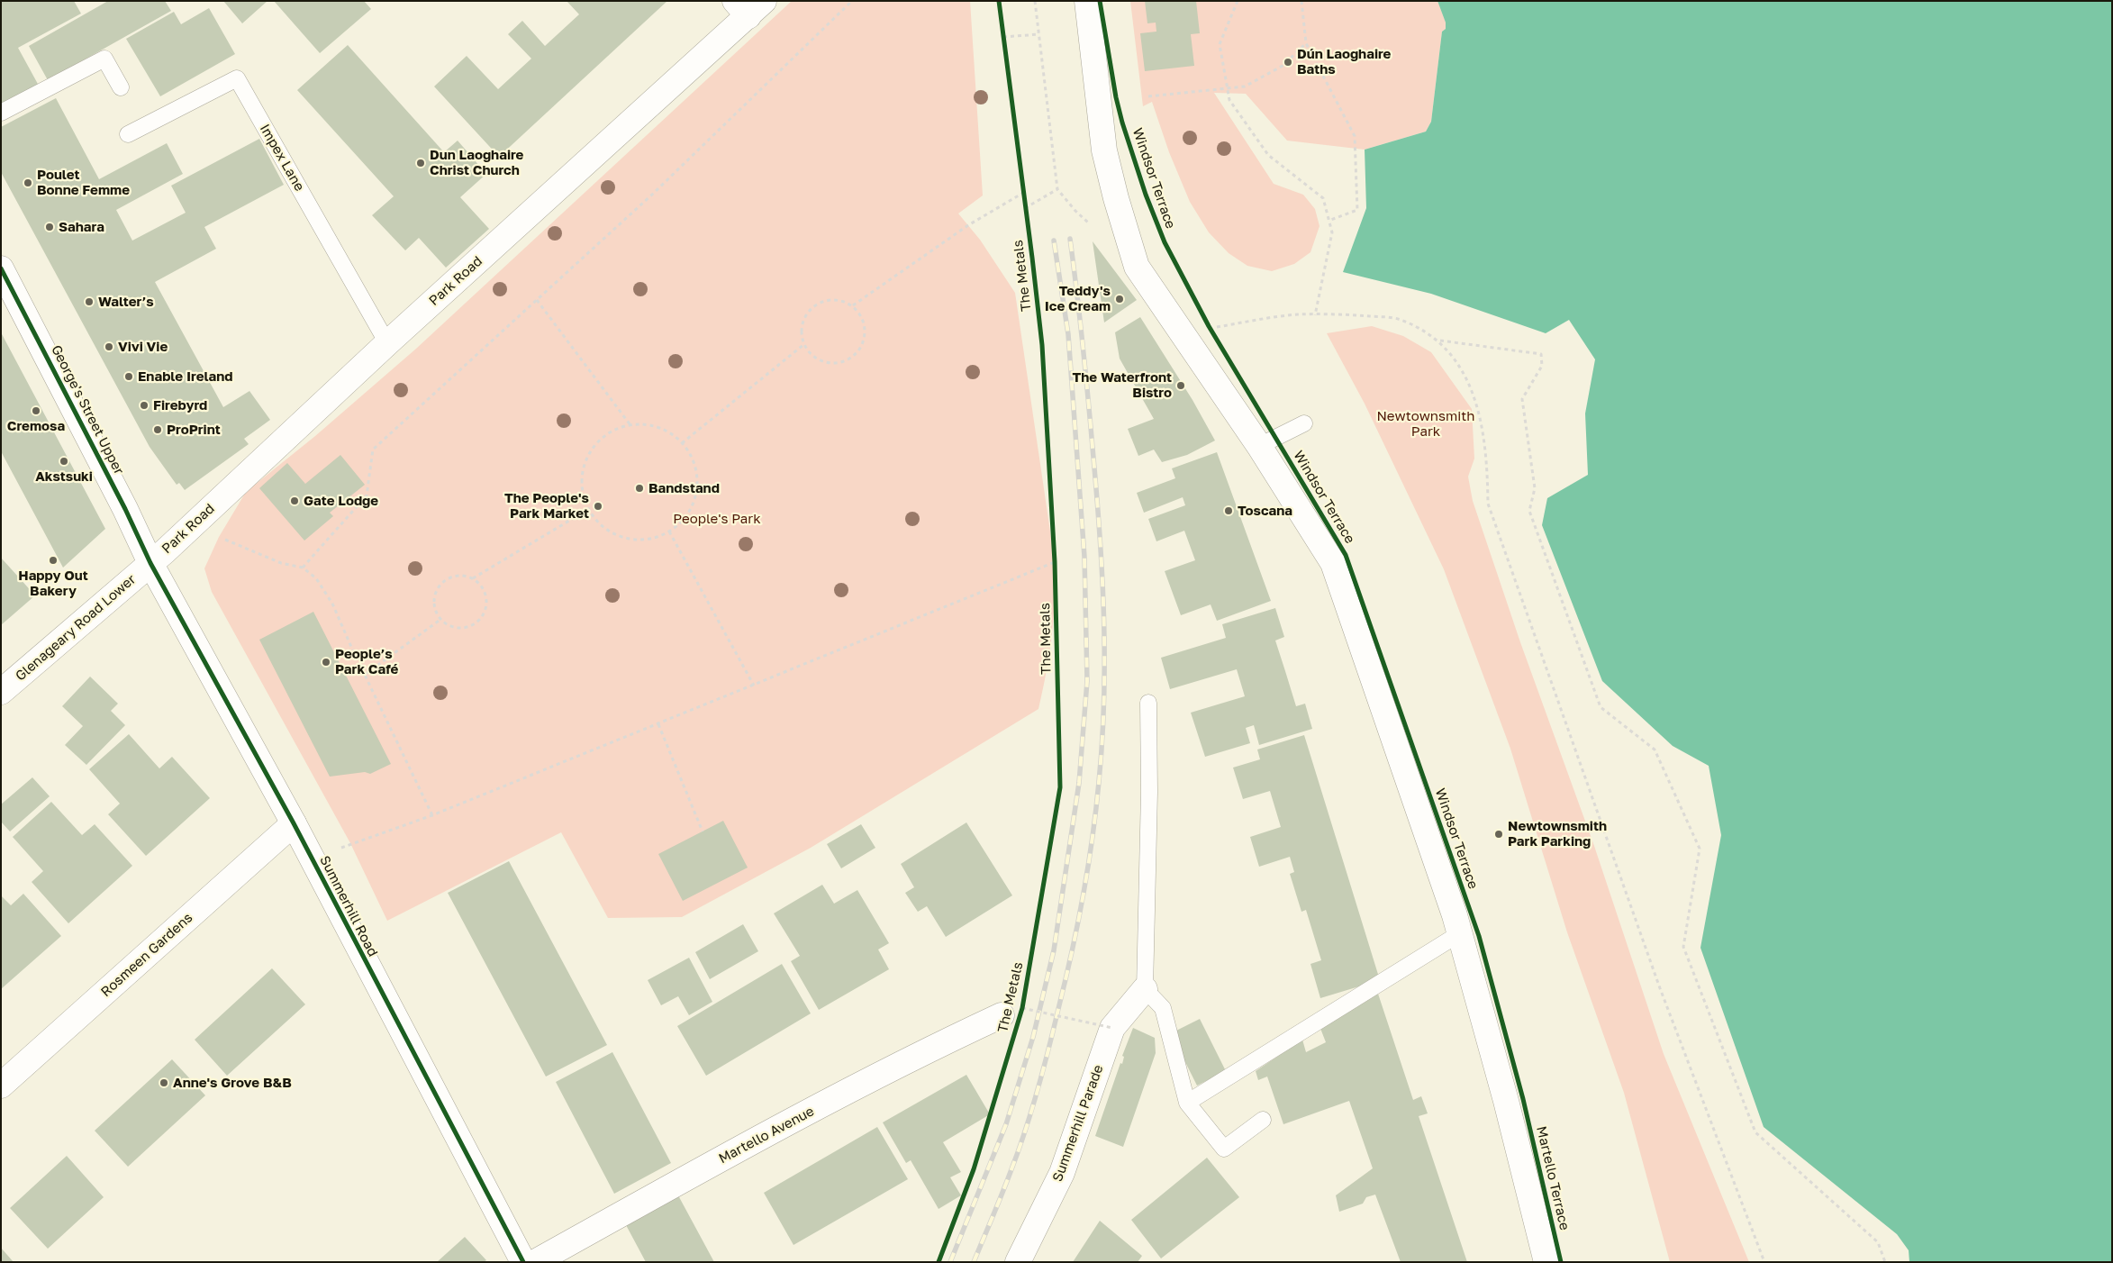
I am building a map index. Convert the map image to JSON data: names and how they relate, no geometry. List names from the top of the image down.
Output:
{
  "streets": {
    "main road": [
      "Windsor Terrace",
      "Park Road",
      "George's Street Upper",
      "Glenageary Road Lower",
      "Summerhill Road",
      "Rosmeen Gardens",
      "Summerhill Parade",
      "Martello Avenue",
      "Martello Terrace"
    ],
    "lane": ["Impex Lane"],
    "cycle path": ["The Metals"]
  },
  "crossings": [
    ["Impex Lane", "Park Road"],
    ["Windsor Terrace", "Martello Terrace"],
    ["The Metals", "Martello Avenue"],
    ["Park Road", "George's Street Upper"],
    ["Park Road", "Glenageary Road Lower"],
    ["Park Road", "Summerhill Road"],
    ["George's Street Upper", "Glenageary Road Lower"],
    ["George's Street Upper", "Summerhill Road"],
    ["Glenageary Road Lower", "Summerhill Road"],
    ["Summerhill Road", "Rosmeen Gardens"]
  ],
  "parks": ["Newtownsmith Park", "People's Park"],
  "places": [
    "Dún Laoghaire Baths",
    "Dun Laoghaire Christ Church",
    "Poulet Bonne Femme",
    "Sahara",
    "Teddy's Ice Cream",
    "Walter’s",
    "Vivi Vie",
    "Enable Ireland",
    "The Waterfront Bistro",
    "Firebyrd",
    "Cremosa",
    "ProPrint",
    "Akstsuki",
    "Bandstand",
    "Gate Lodge",
    "The People's Park Market",
    "Toscana",
    "Happy Out Bakery",
    "People’s Park Café",
    "Newtownsmith Park Parking",
    "Anne's Grove B&B"
  ]
}
